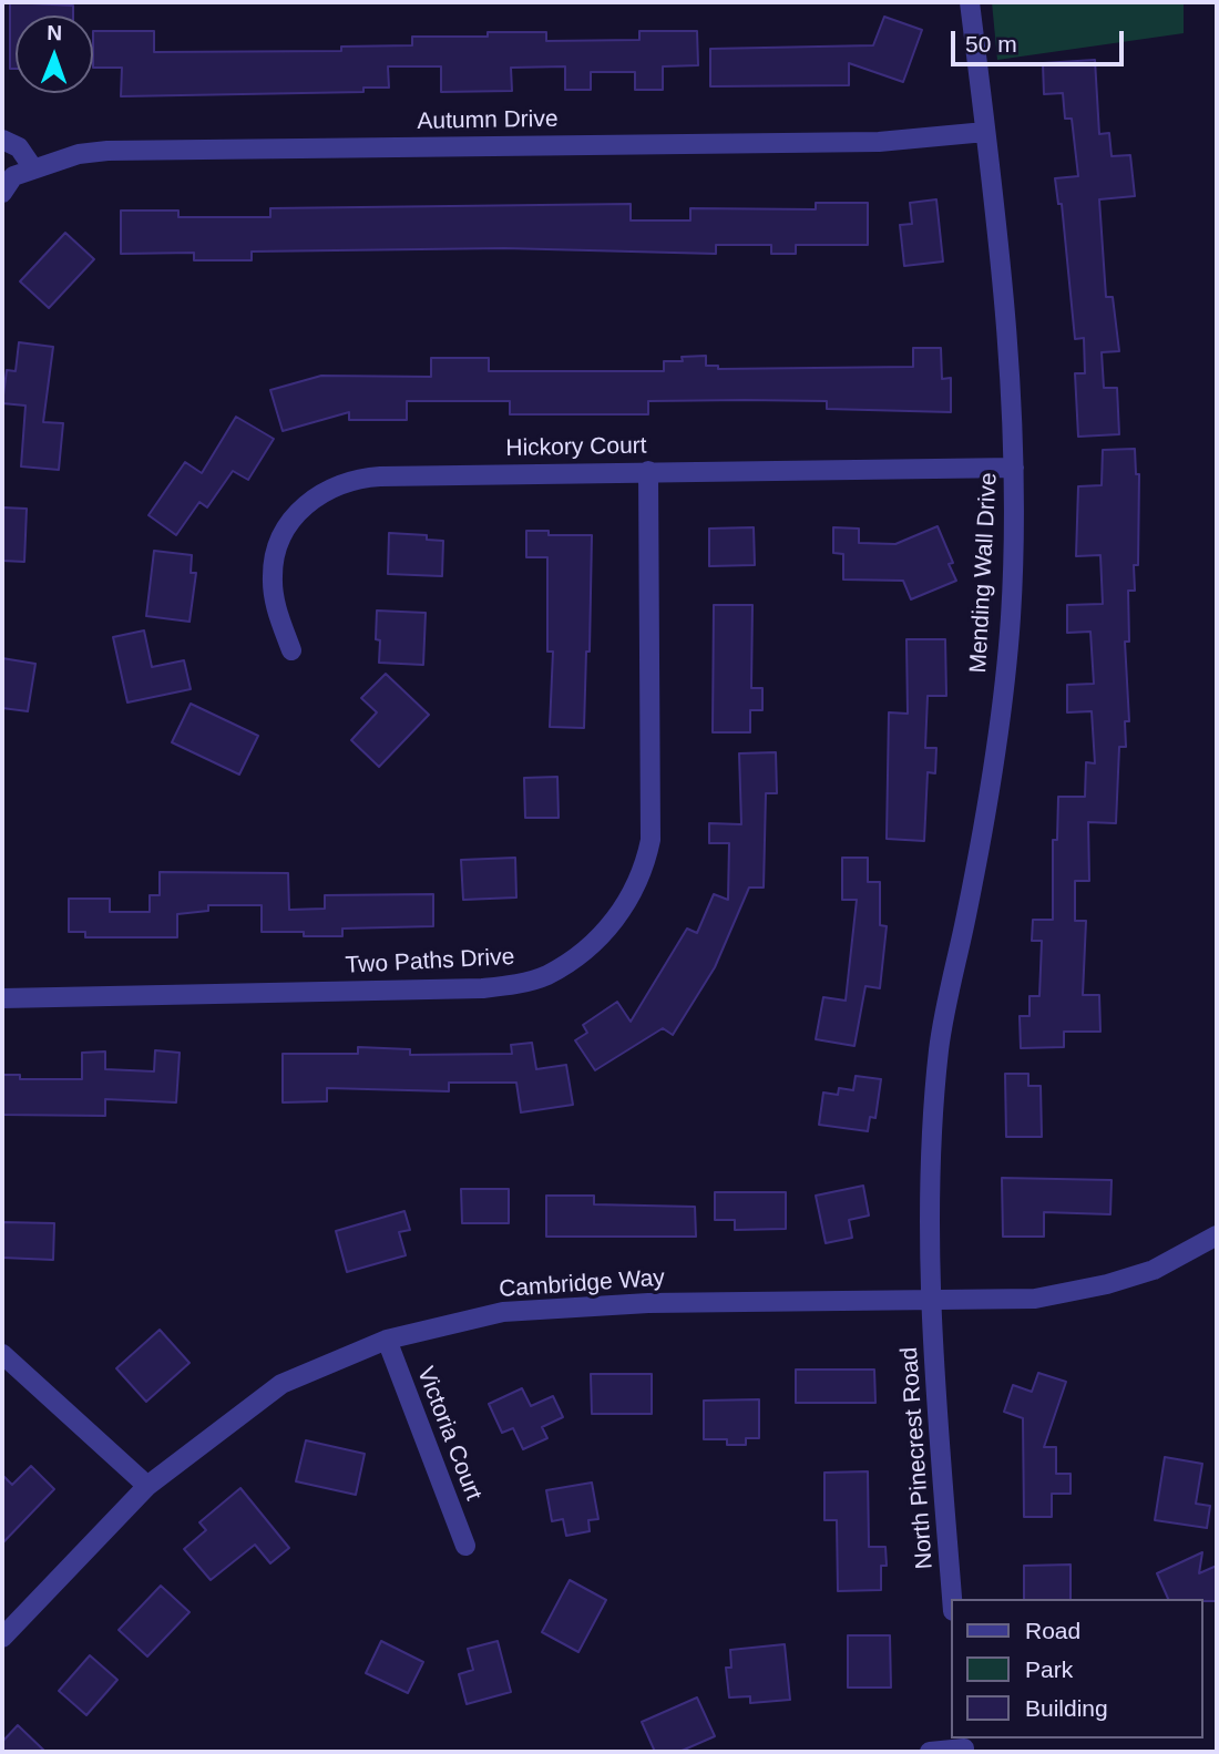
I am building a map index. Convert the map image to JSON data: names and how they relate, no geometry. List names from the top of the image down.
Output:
{
  "streets": {
    "street": [
      "Autumn Drive",
      "Hickory Court",
      "Mending Wall Drive",
      "Two Paths Drive",
      "Cambridge Way",
      "Victoria Court",
      "North Pinecrest Road"
    ]
  },
  "crossings": [
    ["Autumn Drive", "Mending Wall Drive"],
    ["Hickory Court", "Mending Wall Drive"],
    ["Hickory Court", "Two Paths Drive"],
    ["Mending Wall Drive", "Cambridge Way"],
    ["Mending Wall Drive", "North Pinecrest Road"],
    ["Cambridge Way", "Victoria Court"],
    ["Cambridge Way", "North Pinecrest Road"]
  ],
  "legend": ["Road", "Park", "Building"],
  "scale_bar": "50 m",
  "north": "top"
}
